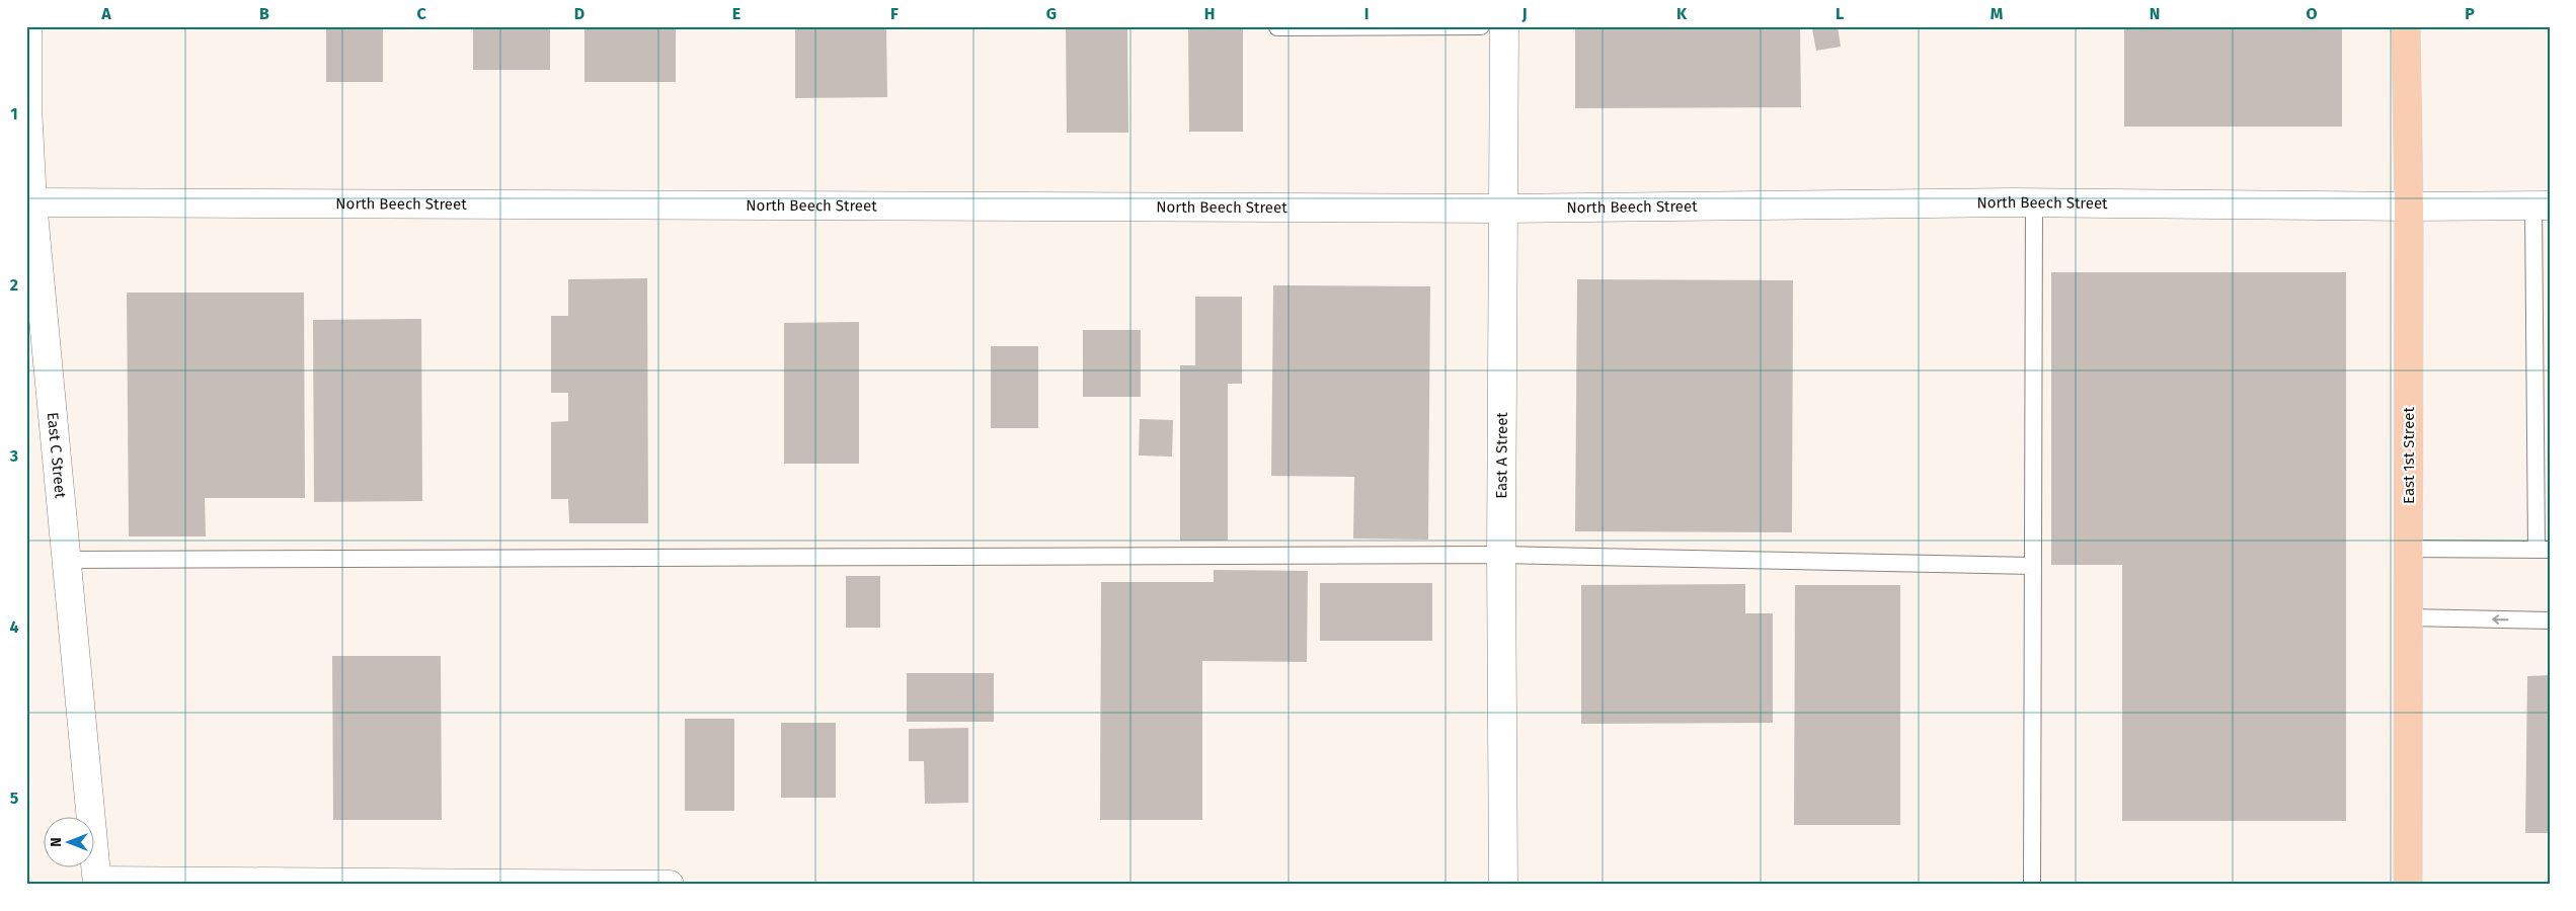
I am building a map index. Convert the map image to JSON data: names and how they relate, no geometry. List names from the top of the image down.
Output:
{
  "streets": {
    "main road": ["East 1st Street"],
    "street": ["North Beech Street", "East C Street", "East A Street"]
  },
  "crossings": [
    ["North Beech Street", "East C Street"],
    ["North Beech Street", "East A Street"],
    ["North Beech Street", "East 1st Street"]
  ],
  "north": "left",
  "grid": {
    "columns": [
      "A",
      "B",
      "C",
      "D",
      "E",
      "F",
      "G",
      "H",
      "I",
      "J",
      "K",
      "L",
      "M",
      "N",
      "O",
      "P"
    ],
    "rows": [
      "1",
      "2",
      "3",
      "4",
      "5"
    ]
  }
}
